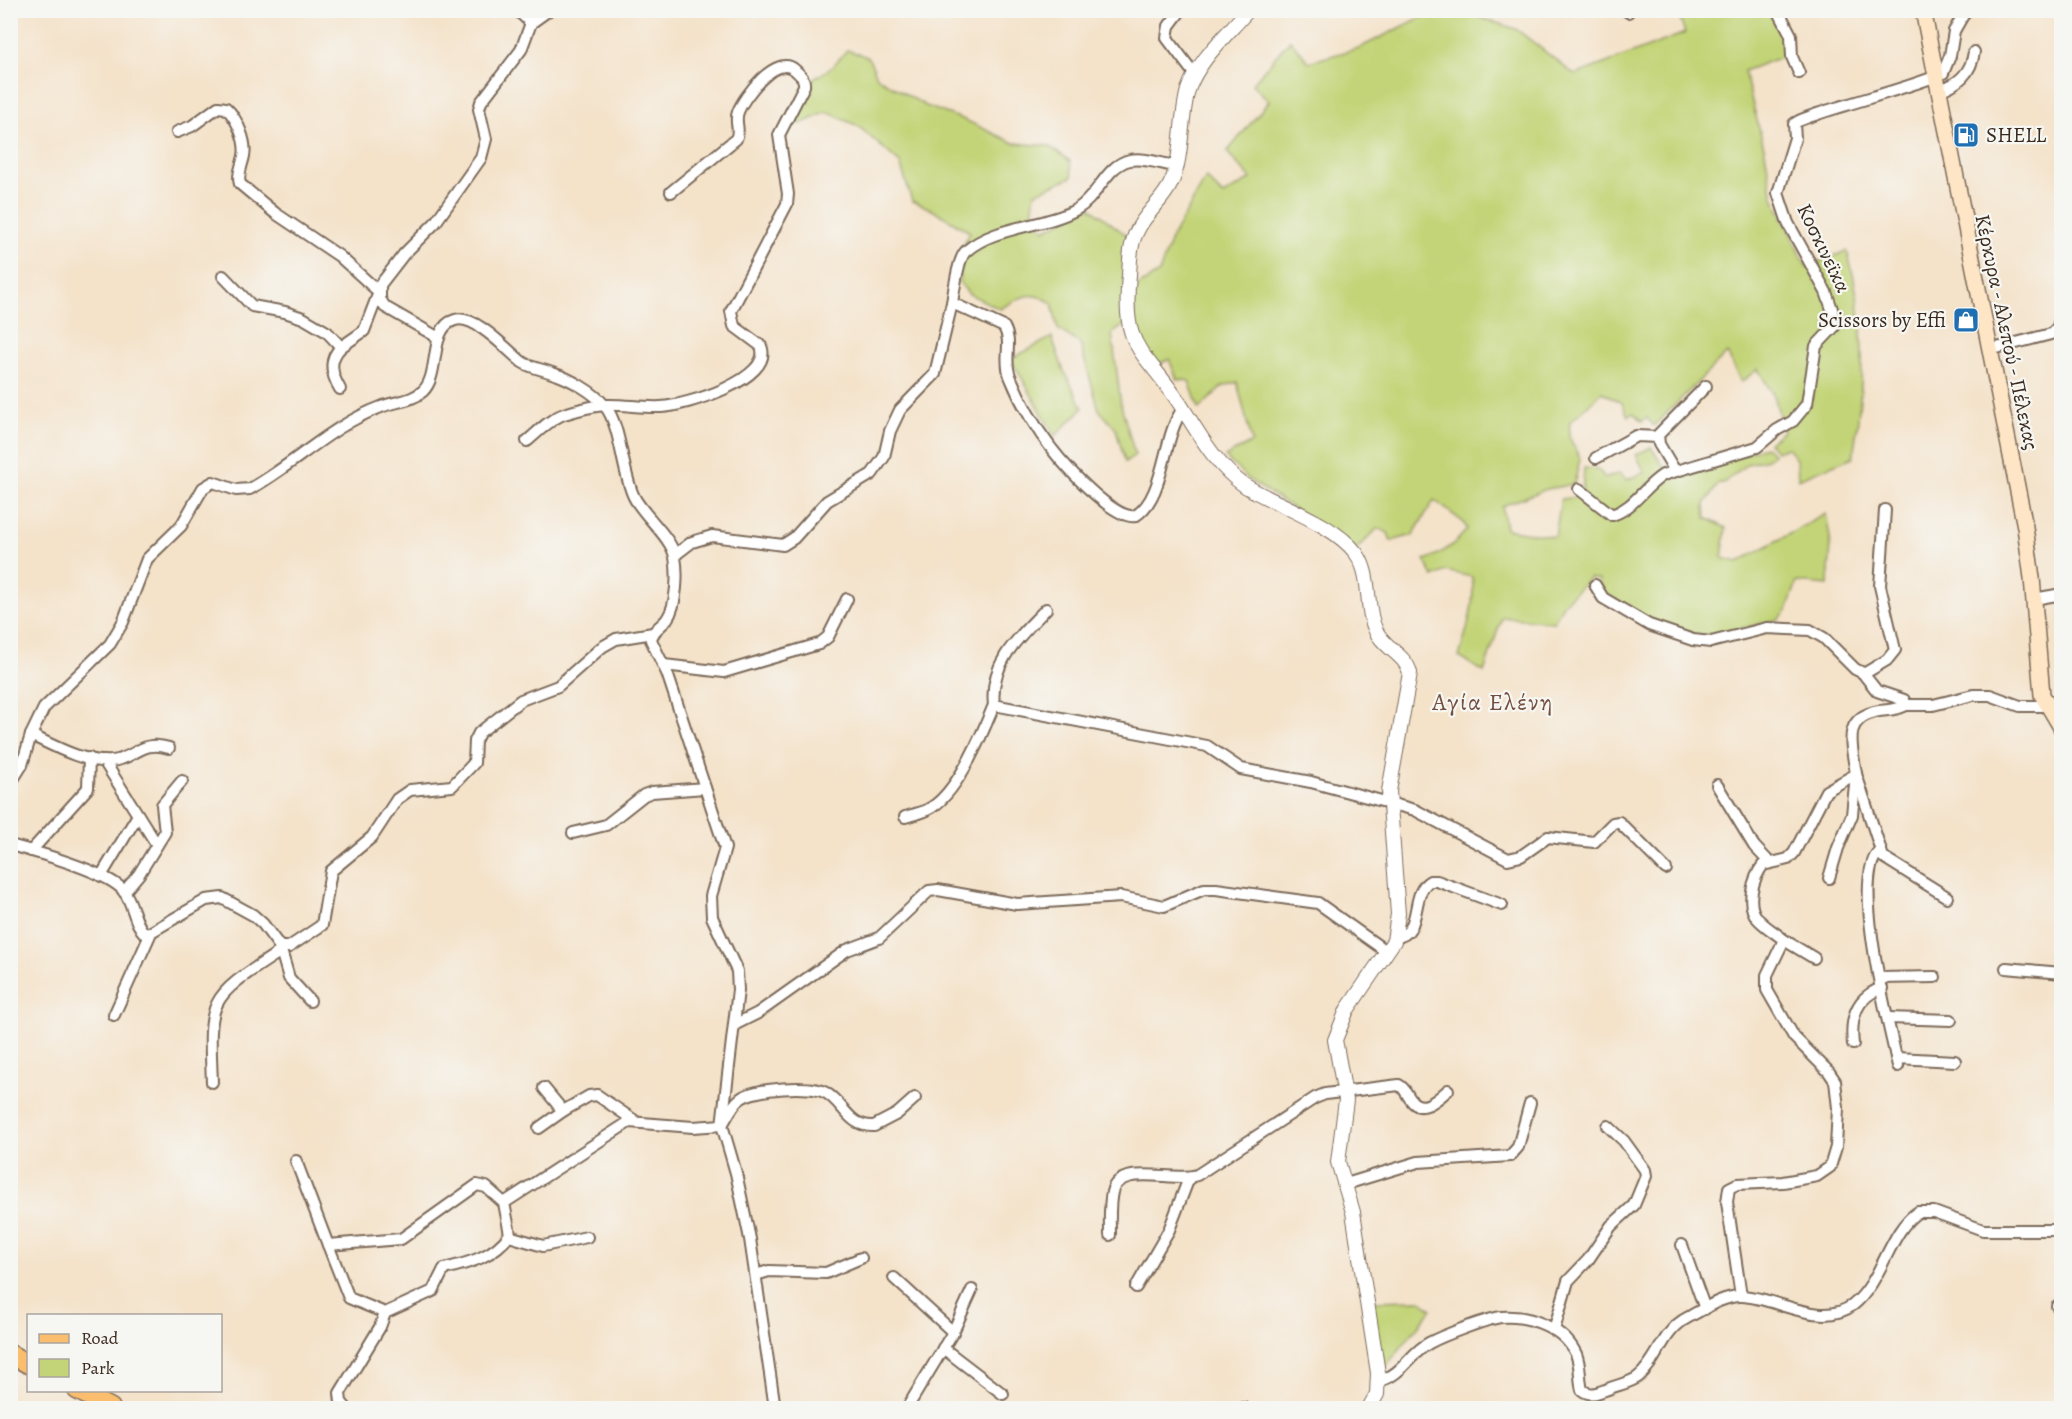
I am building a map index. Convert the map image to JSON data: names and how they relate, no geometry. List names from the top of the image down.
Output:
{
  "streets": {
    "main road": ["Κέρκυρα - Αλεπού - Πέλεκας"],
    "street": ["Κοσκινεϊκα"]
  },
  "crossings": [
    ["Κοσκινεϊκα", "Κέρκυρα - Αλεπού - Πέλεκας"]
  ],
  "districts": ["Αγία Ελένη"],
  "places": {
    "fuel station": ["SHELL"],
    "shop": ["Scissors by Effi"]
  },
  "legend": ["Road", "Park"]
}
